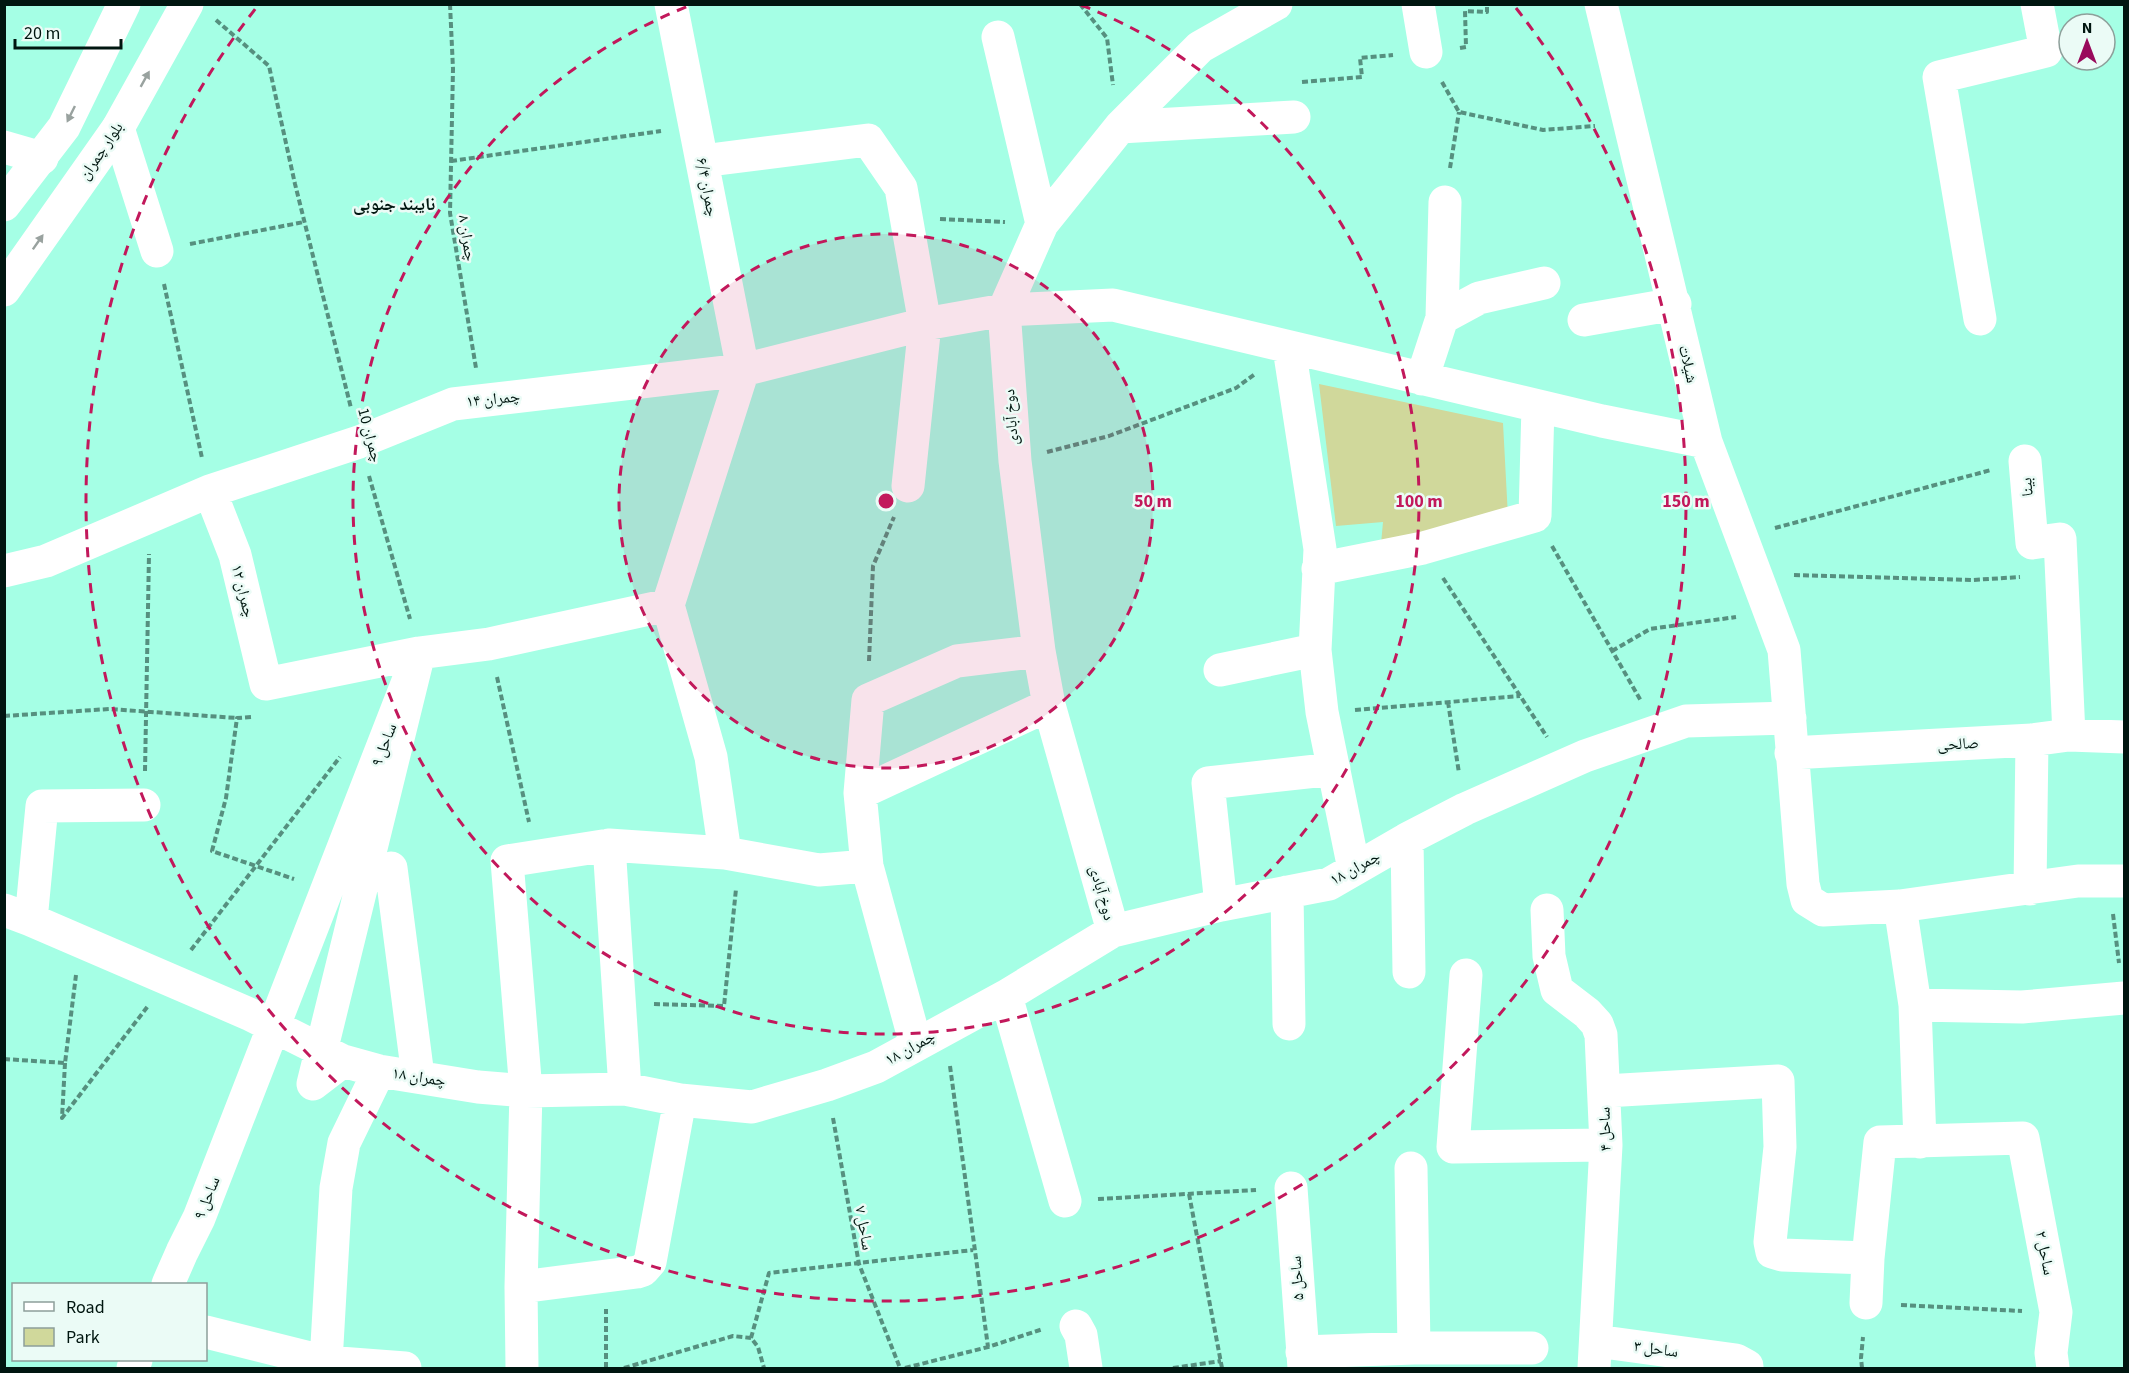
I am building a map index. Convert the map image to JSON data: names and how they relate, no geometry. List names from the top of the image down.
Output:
{
  "streets": {
    "street": [
      "بلوار چمران",
      "چمران ۶/۴",
      "شیلات",
      "چمران ۱۴",
      "دوخ آبادی",
      "بینا",
      "چمران ۱۲",
      "صالحی",
      "ساحل ۹",
      "چمران ۱۸",
      "ساحل ۴",
      "ساحل ۲",
      "ساحل ۵",
      "ساحل ۳"
    ],
    "path": ["چمران ۸", "چمران 10", "ساحل ۷"]
  },
  "crossings": [
    ["بلوار چمران", "چمران 10"],
    ["چمران ۶/۴", "چمران ۱۴"],
    ["چمران ۸", "چمران ۱۴"],
    ["شیلات", "چمران ۱۴"],
    ["شیلات", "بینا"],
    ["شیلات", "صالحی"],
    ["شیلات", "چمران ۱۸"],
    ["چمران ۱۴", "دوخ آبادی"],
    ["چمران ۱۴", "چمران 10"],
    ["چمران ۱۴", "چمران ۱۲"],
    ["دوخ آبادی", "چمران ۱۸"],
    ["چمران 10", "ساحل ۹"],
    ["ساحل ۹", "چمران ۱۸"],
    ["چمران ۱۸", "ساحل ۷"],
    ["ساحل ۴", "ساحل ۳"]
  ],
  "districts": ["نایبند جنوبی"],
  "legend": ["Road", "Park"],
  "scale_bar": "20 m",
  "north": "top",
  "rings": ["50 m", "100 m", "150 m"]
}
